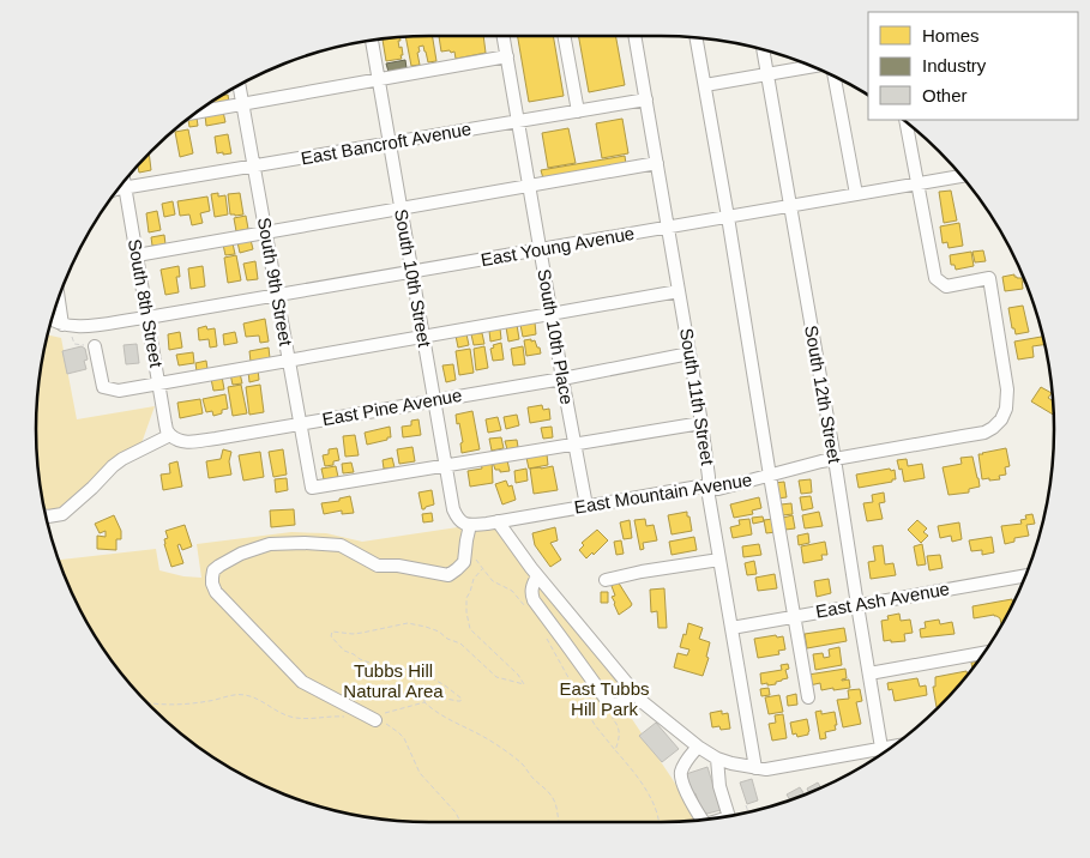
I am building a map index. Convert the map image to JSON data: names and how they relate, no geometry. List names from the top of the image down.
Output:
{
  "streets": {
    "street": [
      "East Bancroft Avenue",
      "East Young Avenue",
      "South 10th Street",
      "South 9th Street",
      "South 8th Street",
      "South 10th Place",
      "South 12th Street",
      "South 11th Street",
      "East Pine Avenue",
      "East Mountain Avenue",
      "East Ash Avenue"
    ]
  },
  "crossings": [
    ["East Bancroft Avenue", "South 10th Street"],
    ["East Bancroft Avenue", "South 9th Street"],
    ["East Bancroft Avenue", "South 8th Street"],
    ["East Bancroft Avenue", "South 10th Place"],
    ["East Bancroft Avenue", "South 11th Street"],
    ["East Young Avenue", "South 10th Street"],
    ["East Young Avenue", "South 9th Street"],
    ["East Young Avenue", "South 8th Street"],
    ["East Young Avenue", "South 10th Place"],
    ["East Young Avenue", "South 12th Street"],
    ["East Young Avenue", "South 11th Street"],
    ["East Young Avenue", "East Mountain Avenue"],
    ["South 10th Street", "South 9th Street"],
    ["South 10th Street", "East Pine Avenue"],
    ["South 10th Street", "East Mountain Avenue"],
    ["South 9th Street", "East Pine Avenue"],
    ["South 8th Street", "East Pine Avenue"],
    ["South 10th Place", "East Pine Avenue"],
    ["South 10th Place", "East Mountain Avenue"],
    ["South 12th Street", "East Mountain Avenue"],
    ["South 12th Street", "East Ash Avenue"],
    ["South 11th Street", "East Pine Avenue"],
    ["South 11th Street", "East Mountain Avenue"],
    ["South 11th Street", "East Ash Avenue"]
  ],
  "parks": ["Tubbs Hill Natural Area", "East Tubbs Hill Park"],
  "legend": ["Homes", "Industry", "Other"]
}
